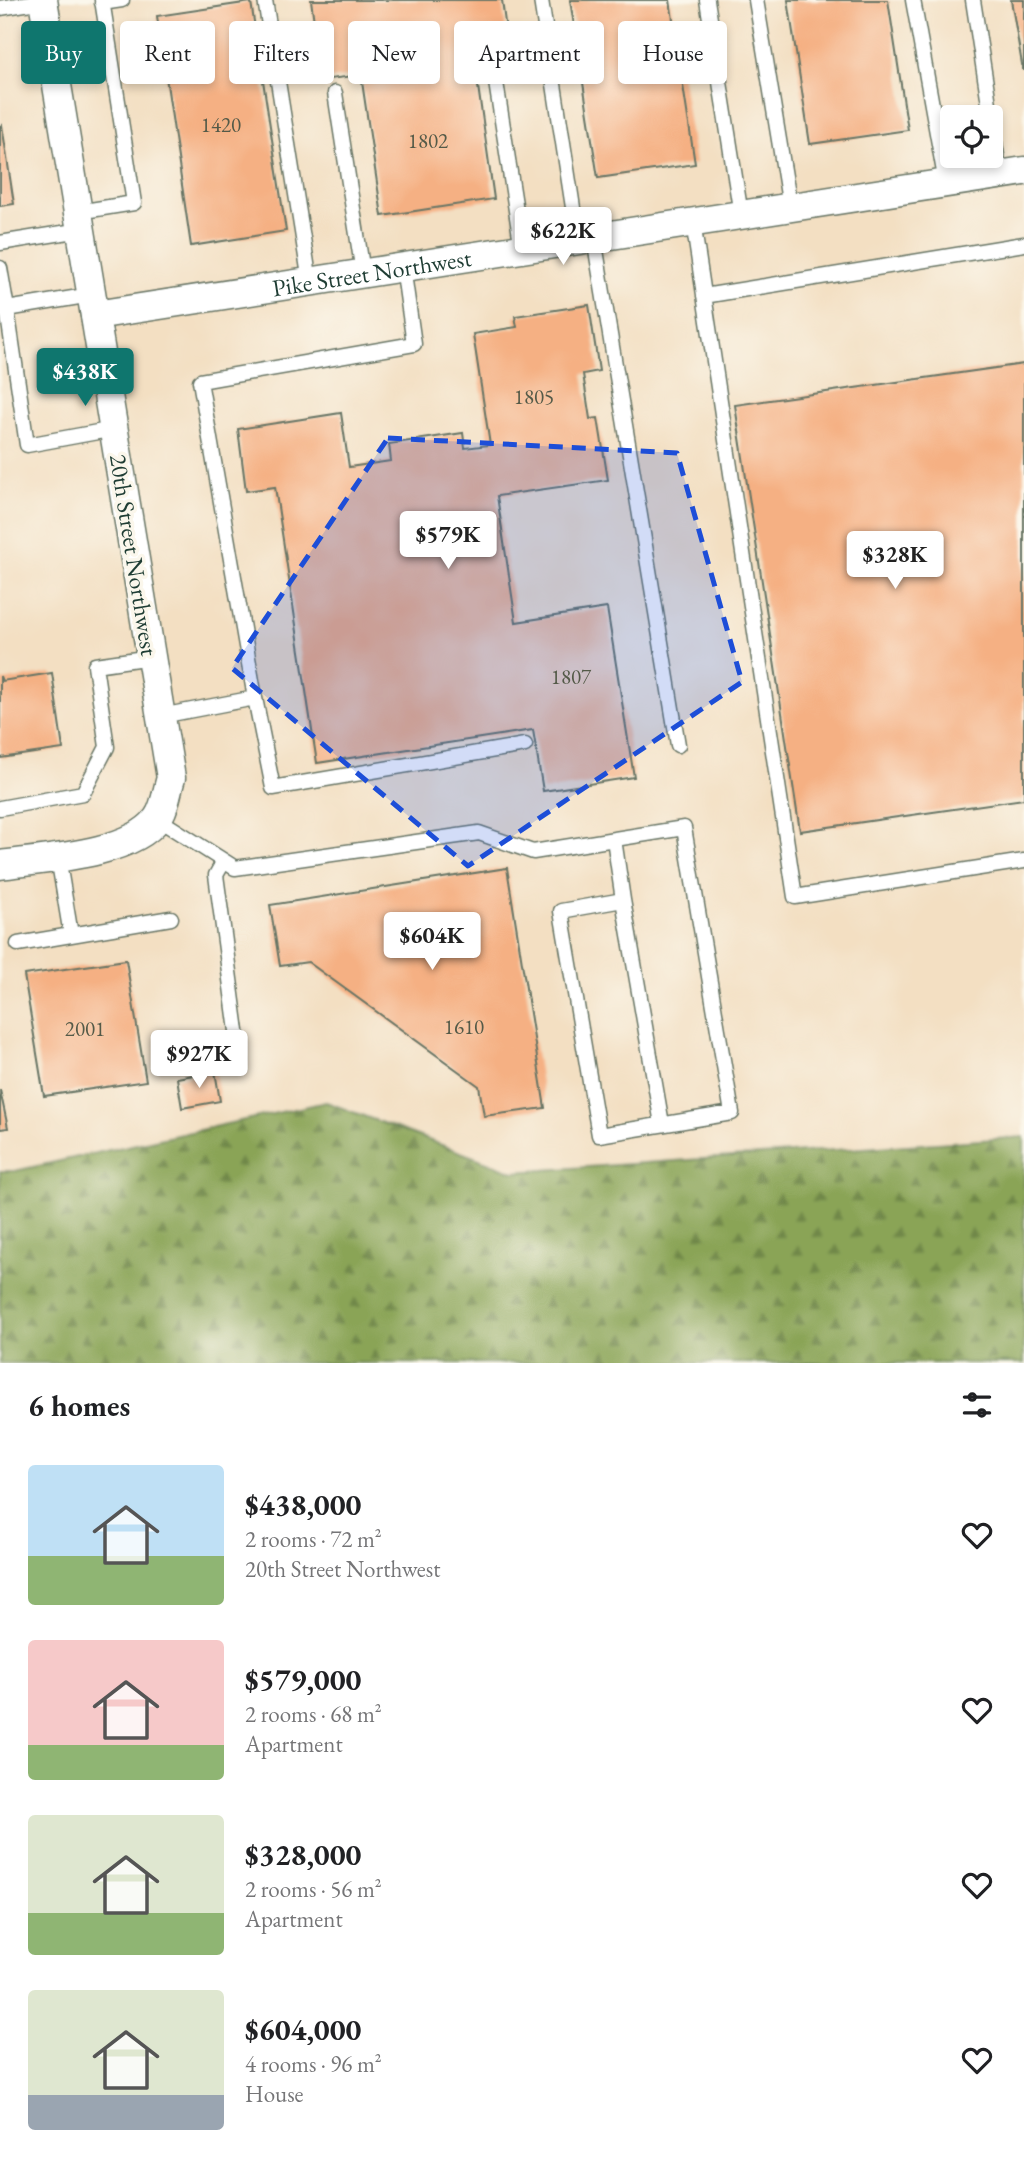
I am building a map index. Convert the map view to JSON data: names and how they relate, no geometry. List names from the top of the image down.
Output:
{
  "streets": {
    "street": ["Pike Street Northwest", "20th Street Northwest"]
  },
  "crossings": [
    ["Pike Street Northwest", "20th Street Northwest"]
  ],
  "house_numbers": [
    "1420",
    "1802",
    "1805",
    "1807",
    "1610",
    "2001"
  ],
  "page": {
    "chip": [
      "Buy",
      "Rent",
      "Filters",
      "New",
      "Apartment",
      "House"
    ],
    "price": [
      "$622K",
      "$438K",
      "$579K",
      "$328K",
      "$604K",
      "$927K"
    ],
    "heading": "6 homes",
    "list": [
      {
        "name": "$438,000",
        "note": "2 rooms · 72 m² · 20th Street Northwest"
      },
      {
        "name": "$579,000",
        "note": "2 rooms · 68 m² · Apartment"
      },
      {
        "name": "$328,000",
        "note": "2 rooms · 56 m² · Apartment"
      },
      {
        "name": "$604,000",
        "note": "4 rooms · 96 m² · House"
      }
    ]
  }
}
